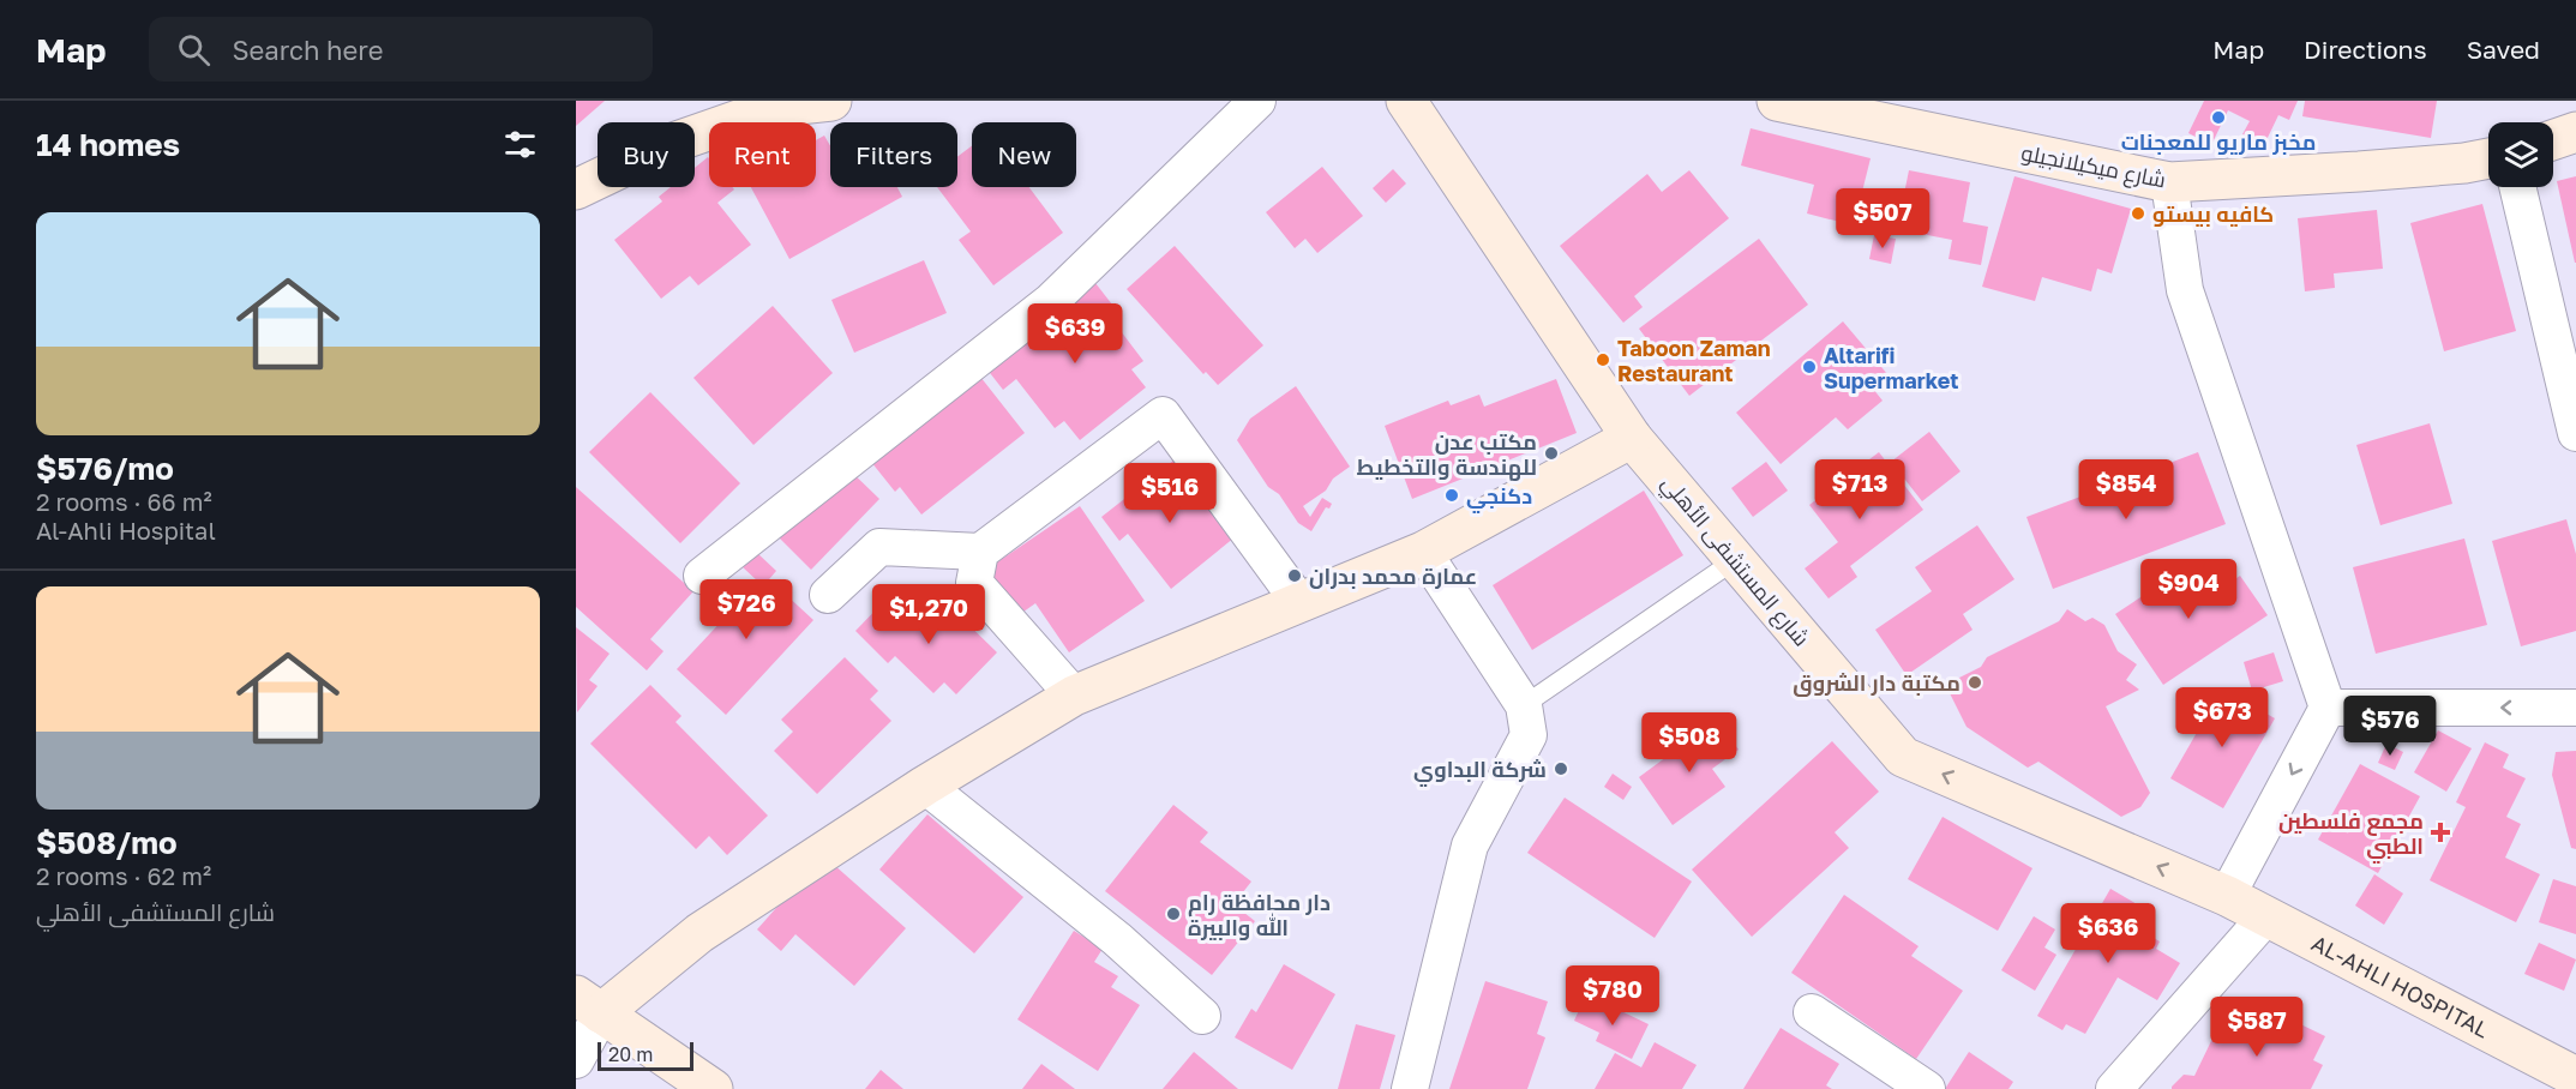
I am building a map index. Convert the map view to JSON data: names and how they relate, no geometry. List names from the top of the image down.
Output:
{
  "streets": {
    "street": ["شارع ميكيلانجيلو", "شارع المستشفى الأهلي", "AL-AHLI HOSPITAL"]
  },
  "crossings": [
    ["شارع المستشفى الأهلي", "AL-AHLI HOSPITAL"]
  ],
  "one_way": ["شارع المستشفى الأهلي"],
  "places": {
    "other": [
      "مخبز ماريو للمعجنات",
      "كافيه بيستو",
      "Taboon Zaman Restaurant",
      "Altarifi Supermarket",
      "مكتب عدن للهندسة والتخطيط",
      "دكنجي",
      "عمارة محمد بدران",
      "مكتبة دار الشروق",
      "شركة البداوي",
      "دار محافظة رام الله والبيرة"
    ],
    "health": ["مجمع فلسطين الطبي"]
  },
  "scale_bar": "20 m",
  "page": {
    "header": "Map",
    "search": "Search here",
    "nav": ["Map", "Directions", "Saved"],
    "heading": "14 homes",
    "chip": [
      "Buy",
      "Rent",
      "Filters",
      "New"
    ],
    "list": [
      {
        "name": "$576/mo",
        "note": "2 rooms · 66 m² · Al-Ahli Hospital"
      },
      {
        "name": "$508/mo",
        "note": "2 rooms · 62 m² · شارع المستشفى الأهلي"
      }
    ],
    "price": [
      "$507",
      "$639",
      "$713",
      "$854",
      "$516",
      "$904",
      "$726",
      "$1,270",
      "$673",
      "$576",
      "$508",
      "$636",
      "$780",
      "$587"
    ],
    "scale": "20 m"
  }
}
